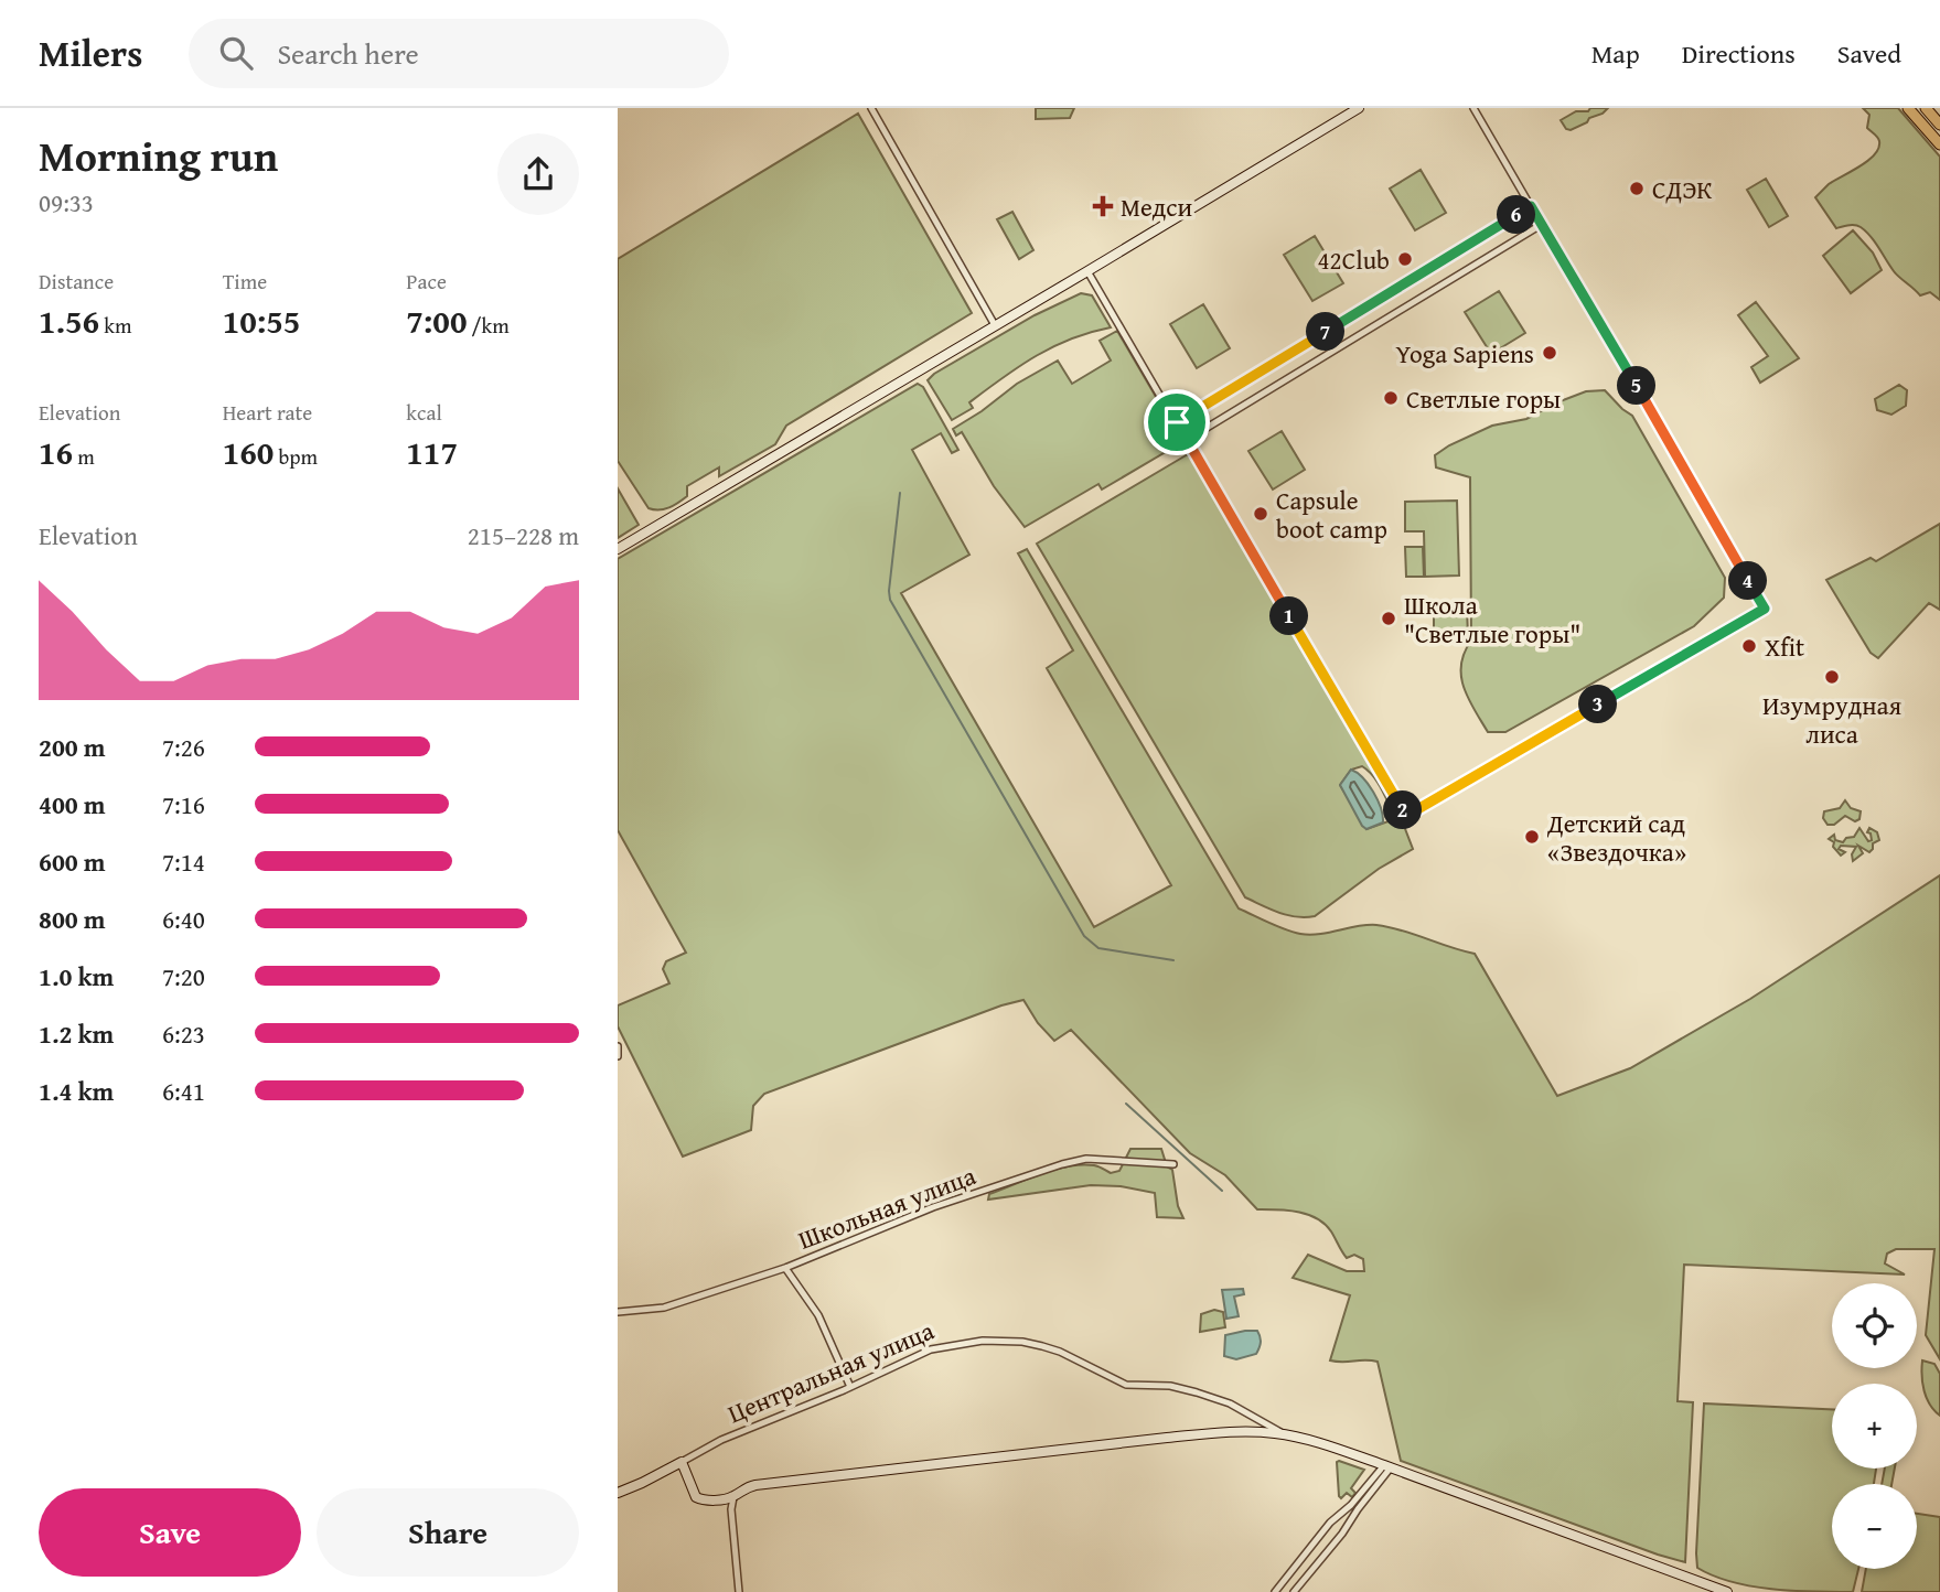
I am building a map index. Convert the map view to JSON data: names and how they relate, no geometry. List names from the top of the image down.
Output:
{
  "streets": {
    "street": ["Школьная улица", "Центральная улица"]
  },
  "places": {
    "other": [
      "СДЭК",
      "42Club",
      "Yoga Sapiens",
      "Светлые горы",
      "Capsule boot camp",
      "Школа \"Светлые горы\"",
      "Xfit",
      "Изумрудная лиса",
      "Детский сад «Звездочка»"
    ],
    "health": ["Медси"]
  },
  "page": {
    "header": "Milers",
    "search": "Search here",
    "nav": ["Map", "Directions", "Saved"],
    "heading": ["Morning run", "09:33"],
    "pins": [
      "6",
      "7",
      "5",
      "4",
      "1",
      "3",
      "2"
    ],
    "stats": [
      ["Distance", "1.56 km"],
      ["Time", "10:55"],
      ["Pace", "7:00 /km"],
      ["Elevation", "16 m"],
      ["Heart rate", "160 bpm"],
      ["kcal", "117"]
    ],
    "chart": ["Elevation", "215–228 m"],
    "list": [
      {
        "name": "200 m",
        "note": "7:26"
      },
      {
        "name": "400 m",
        "note": "7:16"
      },
      {
        "name": "600 m",
        "note": "7:14"
      },
      {
        "name": "800 m",
        "note": "6:40"
      },
      {
        "name": "1.0 km",
        "note": "7:20"
      },
      {
        "name": "1.2 km",
        "note": "6:23"
      },
      {
        "name": "1.4 km",
        "note": "6:41"
      }
    ],
    "map_buttons": ["+", "−"],
    "buttons": ["Save", "Share"]
  }
}
